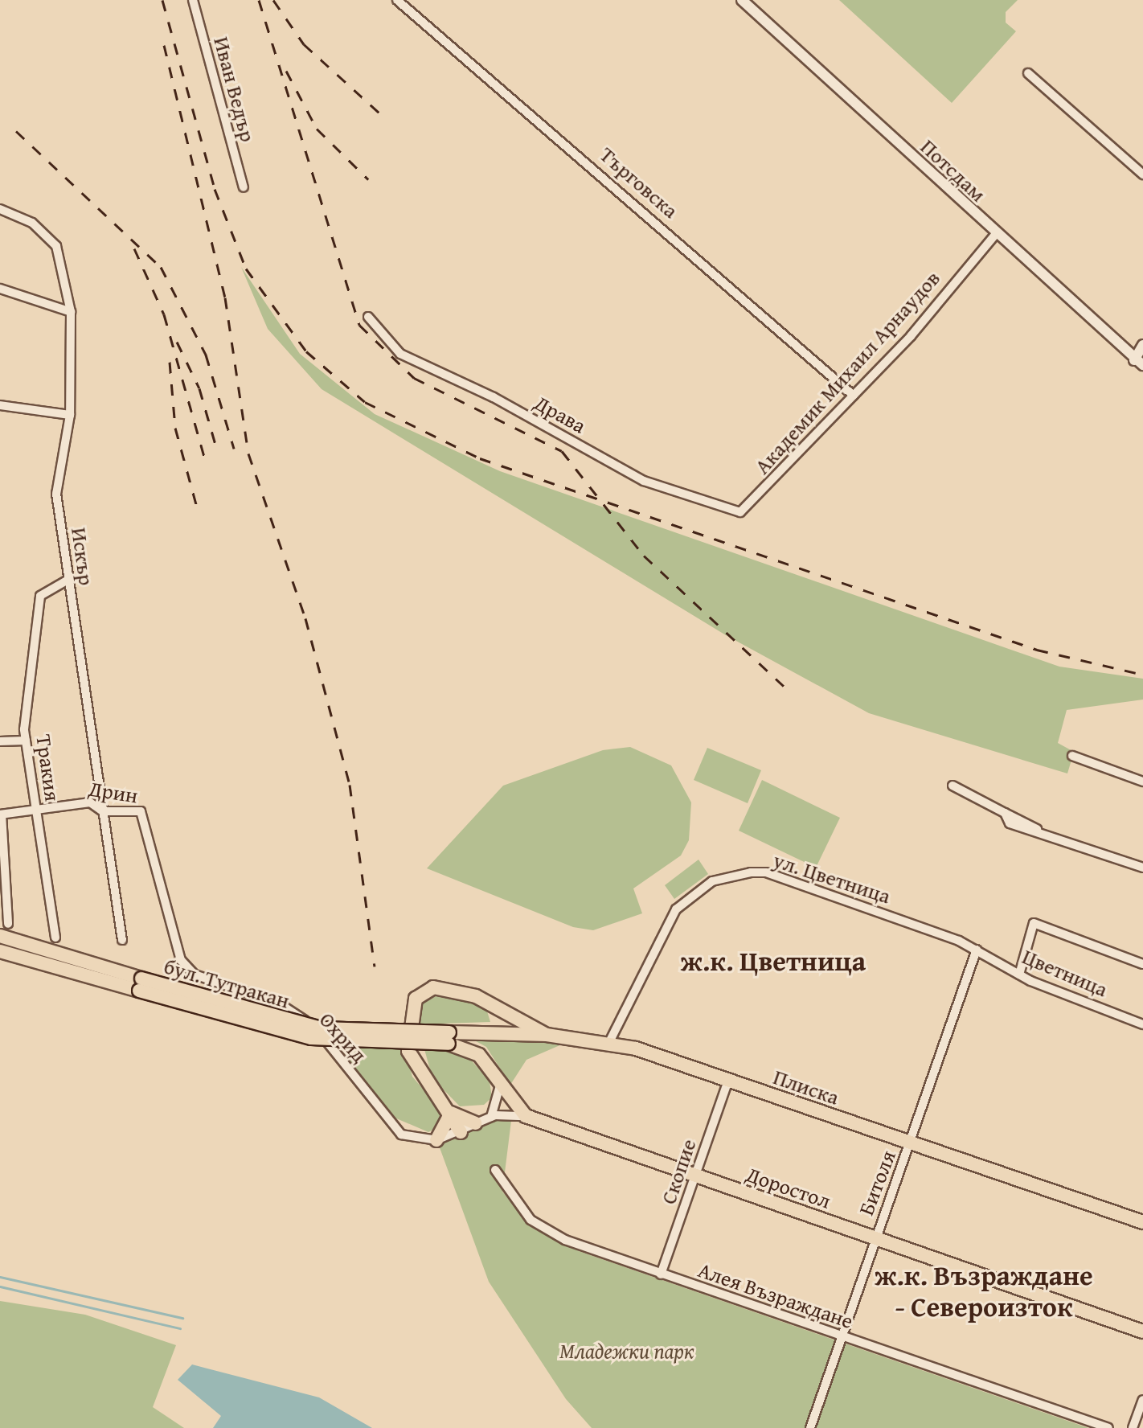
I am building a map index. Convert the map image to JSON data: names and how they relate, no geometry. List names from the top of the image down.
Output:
{
  "streets": {
    "main road": ["бул. Тутракан", "Плиска", "Доростол"],
    "street": [
      "Иван Ведър",
      "Потсдам",
      "Търговска",
      "Академик Михаил Арнаудов",
      "Драва",
      "Искър",
      "Тракия",
      "Дрин",
      "ул. Цветница",
      "Цветница",
      "Охрид",
      "Скопие",
      "Битоля",
      "Алея Възраждане"
    ]
  },
  "crossings": [
    ["Потсдам", "Академик Михаил Арнаудов"],
    ["Търговска", "Академик Михаил Арнаудов"],
    ["Академик Михаил Арнаудов", "Драва"],
    ["Искър", "Тракия"],
    ["Искър", "Дрин"],
    ["Тракия", "Дрин"],
    ["Дрин", "Охрид"],
    ["ул. Цветница", "Цветница"],
    ["ул. Цветница", "Плиска"],
    ["ул. Цветница", "Битоля"],
    ["Цветница", "Битоля"],
    ["бул. Тутракан", "Плиска"],
    ["Плиска", "Скопие"],
    ["Плиска", "Битоля"],
    ["Скопие", "Доростол"],
    ["Скопие", "Алея Възраждане"],
    ["Битоля", "Доростол"],
    ["Битоля", "Алея Възраждане"]
  ],
  "districts": ["ж.к. Цветница", "ж.к. Възраждане - Североизток"],
  "parks": ["Младежки парк"]
}
